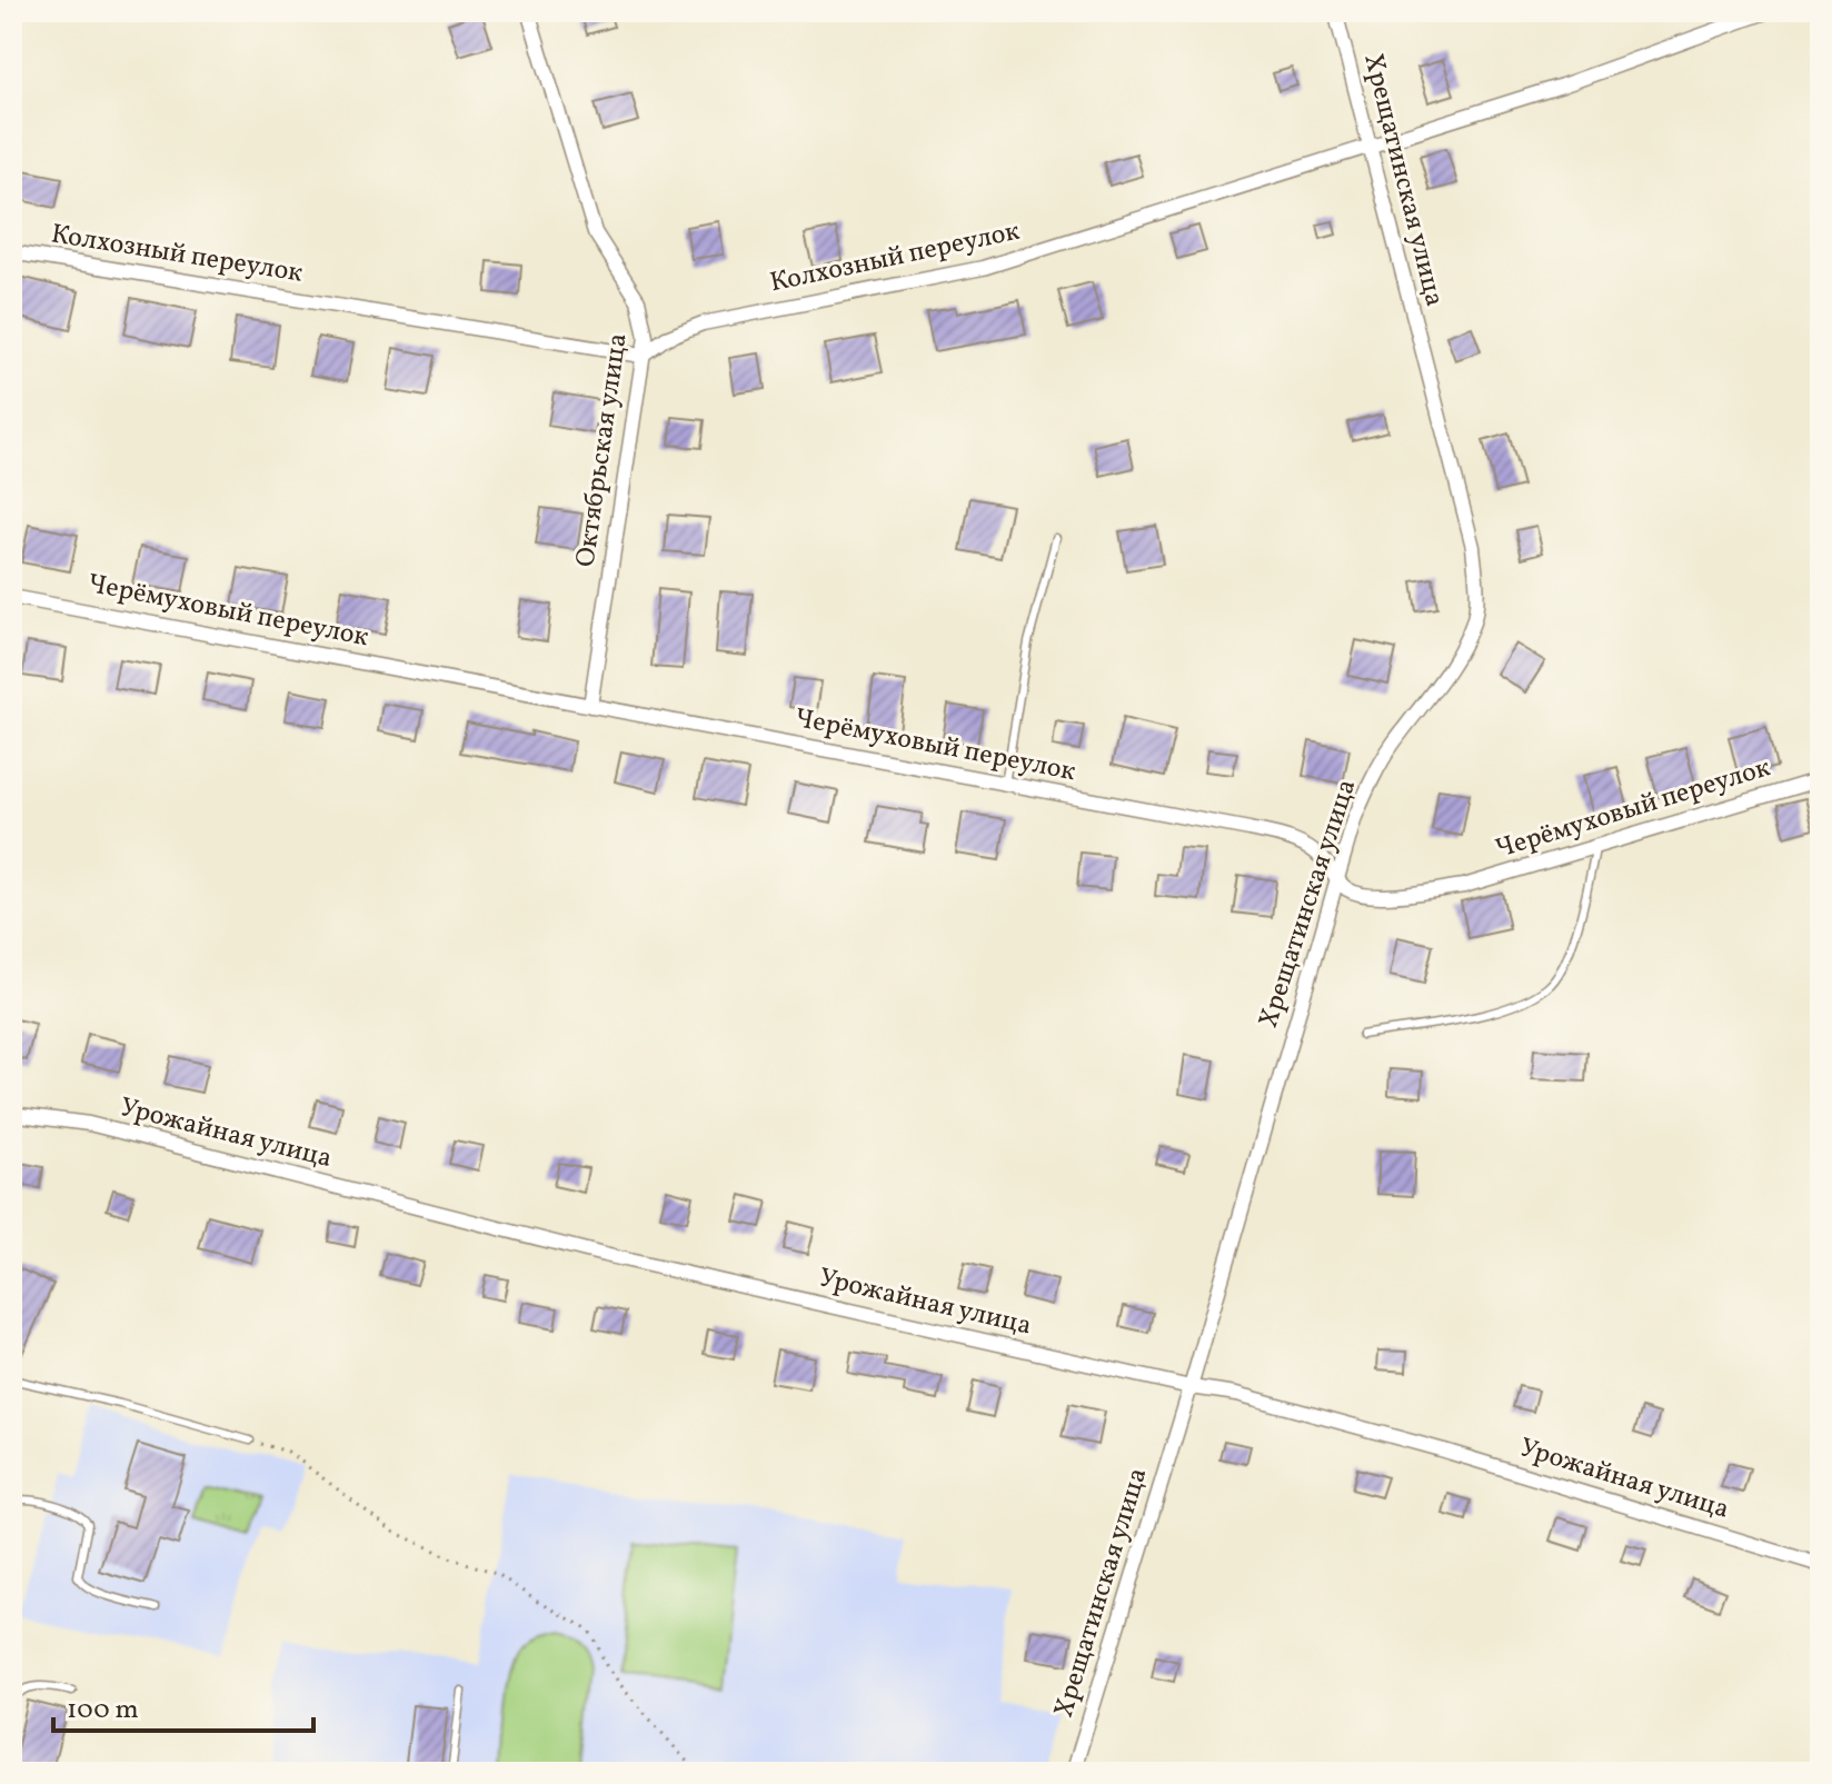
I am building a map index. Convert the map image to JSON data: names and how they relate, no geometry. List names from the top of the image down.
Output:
{
  "streets": {
    "street": [
      "Хрещатинская улица",
      "Колхозный переулок",
      "Октябрьская улица",
      "Черёмуховый переулок",
      "Урожайная улица"
    ]
  },
  "crossings": [
    ["Хрещатинская улица", "Колхозный переулок"],
    ["Хрещатинская улица", "Черёмуховый переулок"],
    ["Хрещатинская улица", "Урожайная улица"],
    ["Колхозный переулок", "Октябрьская улица"],
    ["Октябрьская улица", "Черёмуховый переулок"]
  ],
  "scale_bar": "100 m"
}
